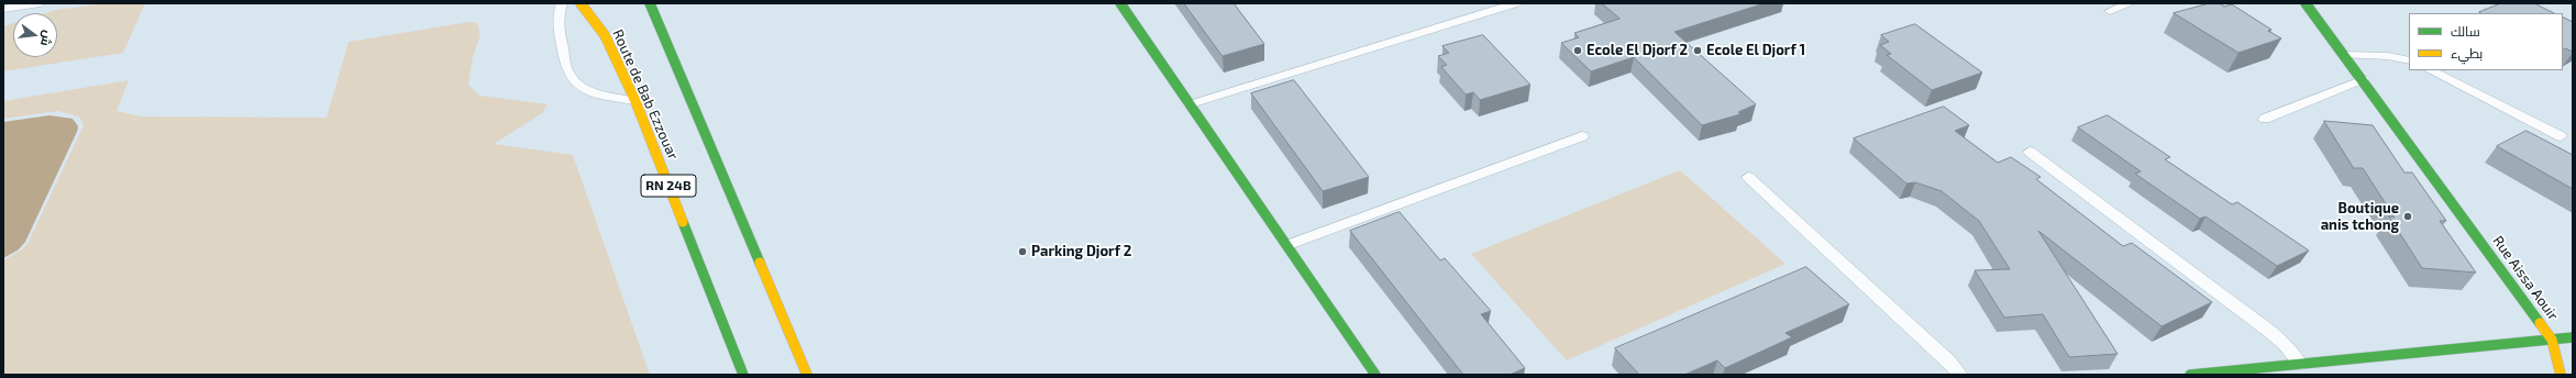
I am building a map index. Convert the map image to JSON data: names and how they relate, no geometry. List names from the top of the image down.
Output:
{
  "streets": {
    "street": ["Route de Bab Ezzouar", "RN 24B", "Rue Aissa Aouir"]
  },
  "places": [
    "Ecole El Djorf 2",
    "Ecole El Djorf 1",
    "Boutique anis tchong",
    "Parking Djorf 2"
  ],
  "legend": ["سالك", "بطيء"],
  "north": "right"
}
